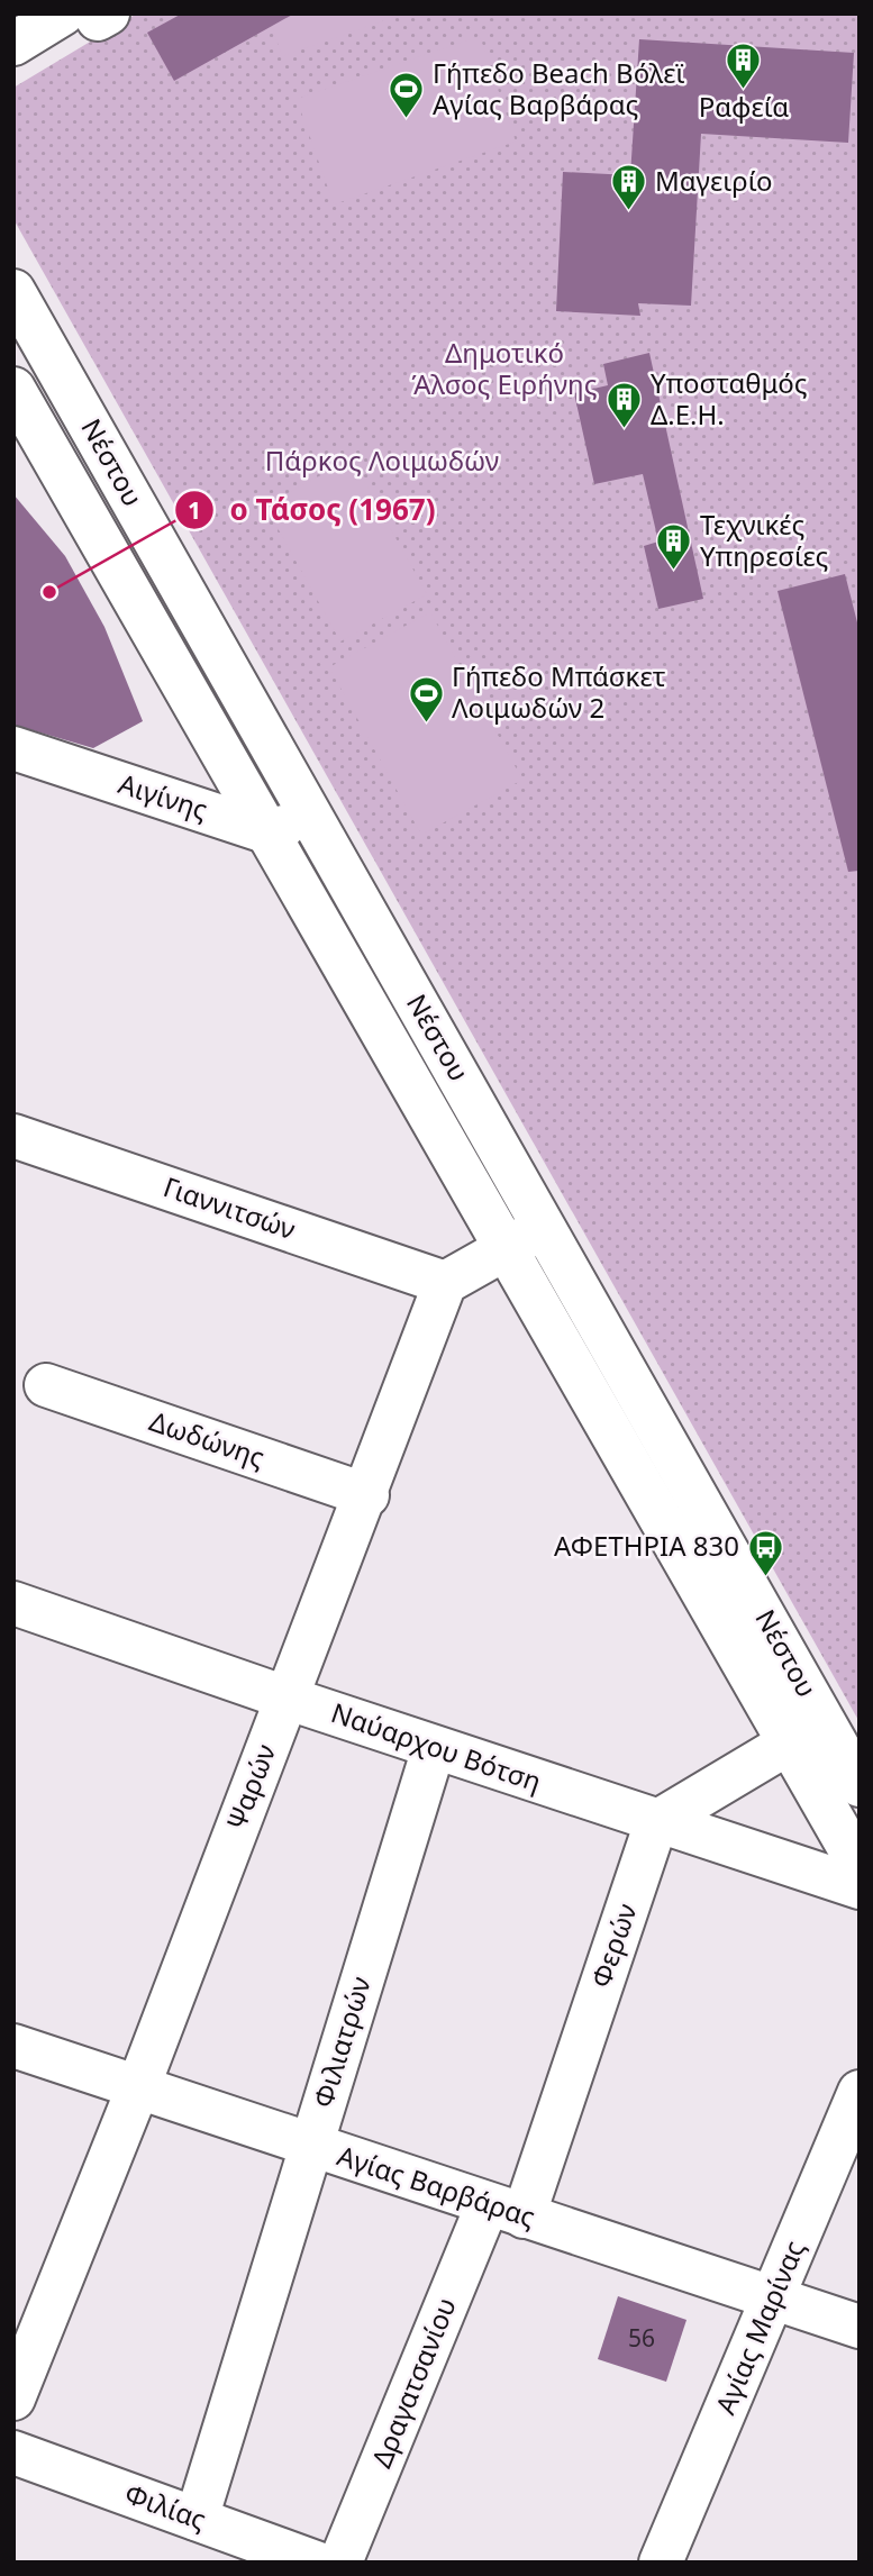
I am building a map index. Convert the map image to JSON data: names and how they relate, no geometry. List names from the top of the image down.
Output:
{
  "streets": {
    "street": [
      "Νέστου",
      "Αιγίνης",
      "Γιαννιτσών",
      "Δωδώνης",
      "Ναύαρχου Βότση",
      "Ψαρών",
      "Φερών",
      "Φιλιατρών",
      "Αγίας Βαρβάρας",
      "Αγίας Μαρίνας",
      "Δραγατσανίου",
      "Φιλίας"
    ]
  },
  "crossings": [
    ["Νέστου", "Αιγίνης"],
    ["Γιαννιτσών", "Ψαρών"],
    ["Δωδώνης", "Ψαρών"],
    ["Ναύαρχου Βότση", "Ψαρών"],
    ["Ναύαρχου Βότση", "Φερών"],
    ["Ναύαρχου Βότση", "Φιλιατρών"],
    ["Ψαρών", "Αγίας Βαρβάρας"],
    ["Φερών", "Αγίας Βαρβάρας"],
    ["Φερών", "Δραγατσανίου"],
    ["Φιλιατρών", "Αγίας Βαρβάρας"],
    ["Φιλιατρών", "Φιλίας"],
    ["Αγίας Βαρβάρας", "Αγίας Μαρίνας"],
    ["Αγίας Βαρβάρας", "Δραγατσανίου"]
  ],
  "parks": ["Δημοτικό Άλσος Ειρήνης", "Πάρκος Λοιμωδών"],
  "places": {
    "building": [
      "Ραφεία",
      "Μαγειρίο",
      "Υποσταθμός Δ.Ε.Η.",
      "Τεχνικές Υπηρεσίες"
    ],
    "sports": ["Γήπεδο Beach Βόλεϊ Αγίας Βαρβάρας", "Γήπεδο Μπάσκετ Λοιμωδών 2"],
    "other": ["ο Τάσος (1967)"],
    "bus stop": ["ΑΦΕΤΗΡΙΑ 830"]
  },
  "house_numbers": ["56"]
}
